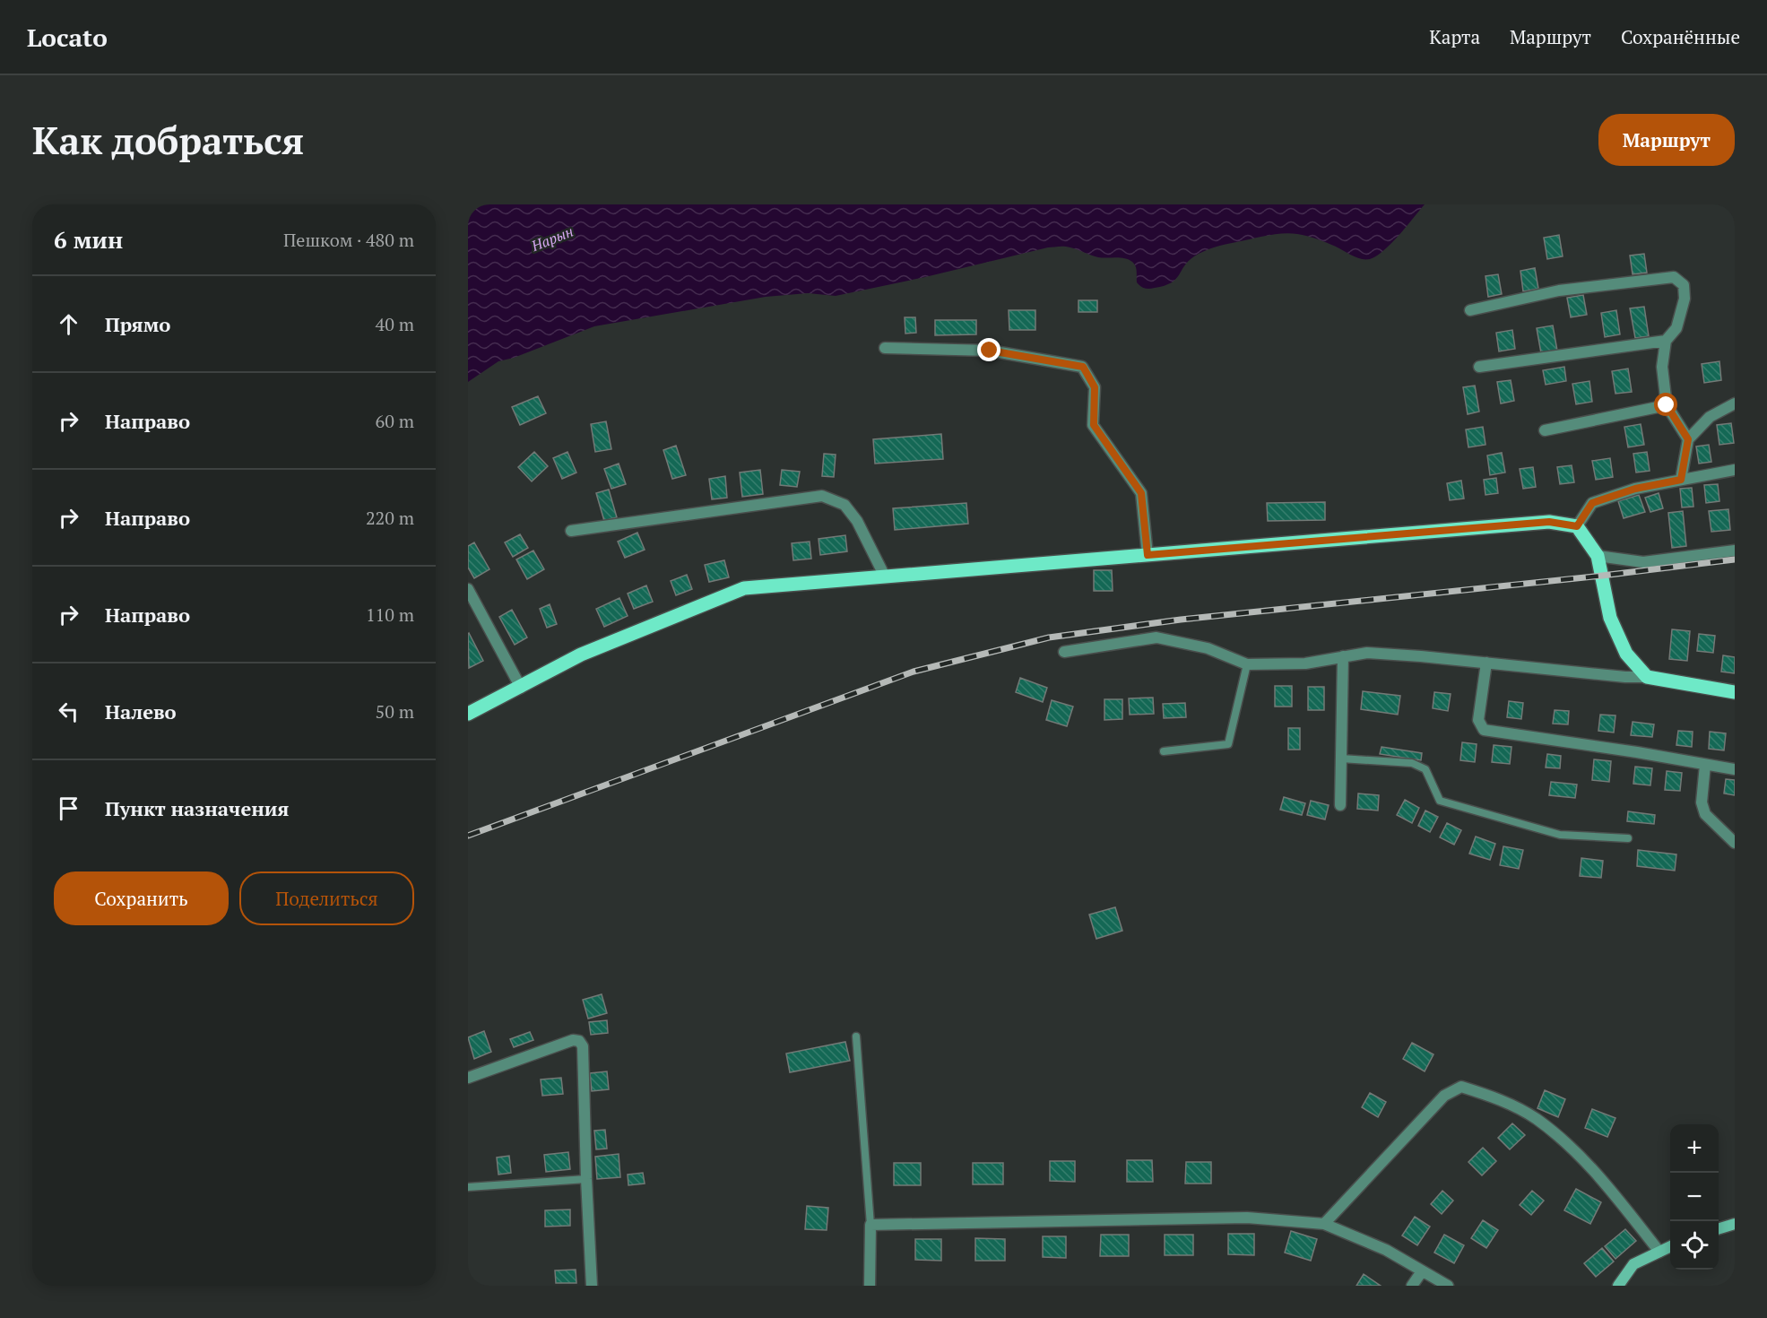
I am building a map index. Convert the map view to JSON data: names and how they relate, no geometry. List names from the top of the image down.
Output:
{
  "water": ["Нарын"],
  "page": {
    "header": "Locato",
    "nav": ["Карта", "Маршрут", "Сохранённые"],
    "buttons": [
      "Маршрут",
      ["Сохранить", "Поделиться"]
    ],
    "title": "Как добраться",
    "heading": ["6 мин", "Пешком · 480 m"],
    "list": [
      ["Прямо", "40 m"],
      ["Направо", "60 m"],
      ["Направо", "220 m"],
      ["Направо", "110 m"],
      ["Налево", "50 m"],
      "Пункт назначения"
    ],
    "map_buttons": ["+", "−"]
  }
}
